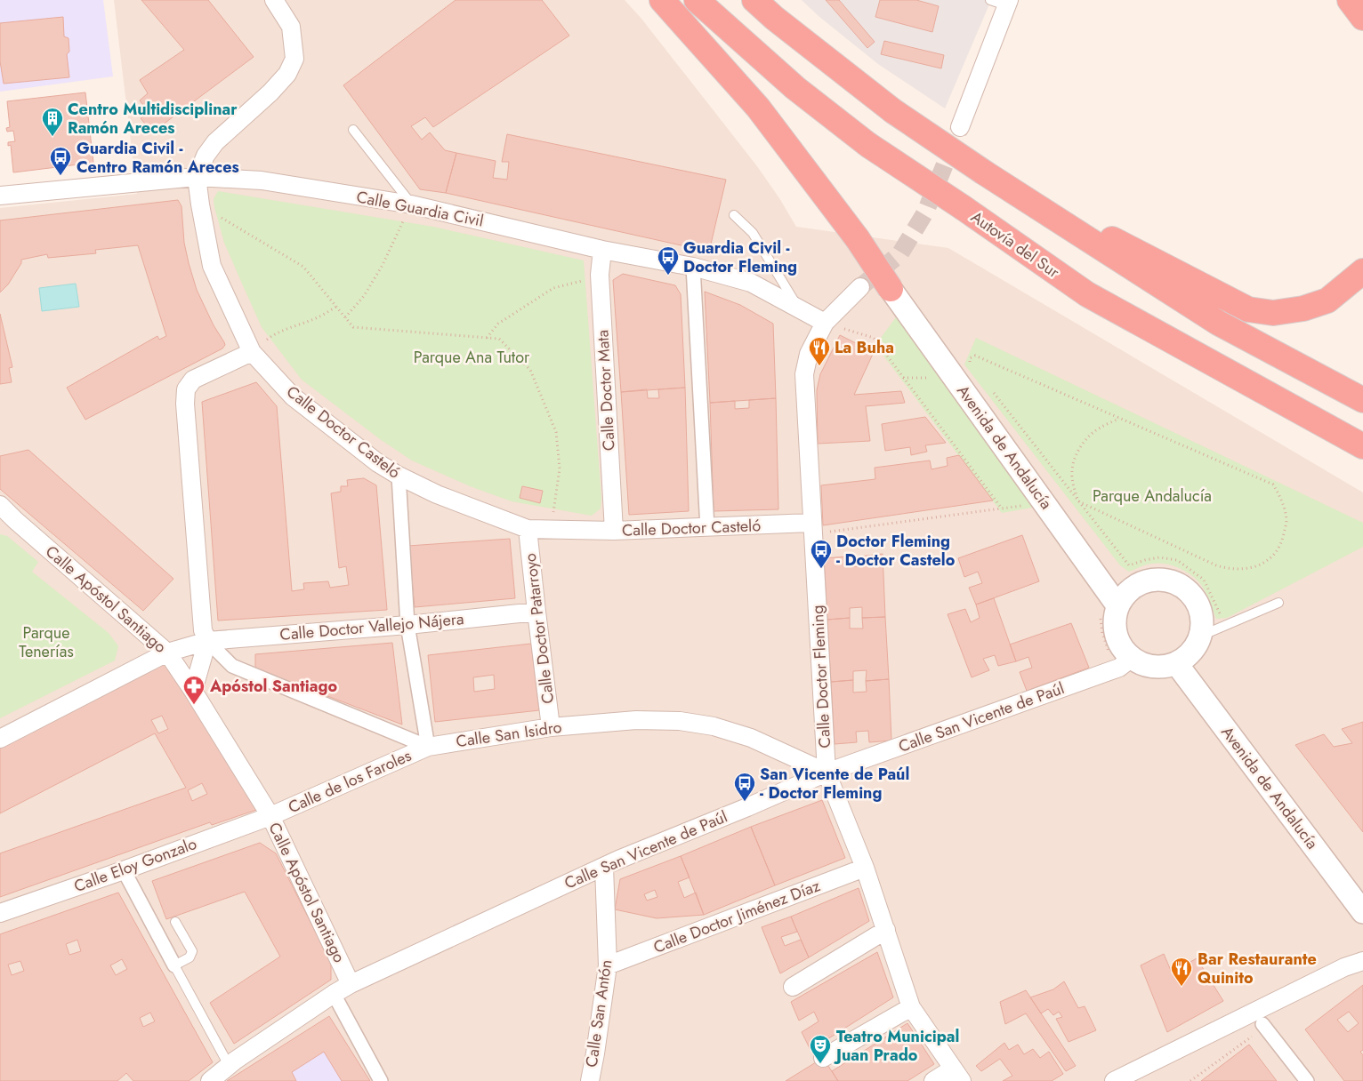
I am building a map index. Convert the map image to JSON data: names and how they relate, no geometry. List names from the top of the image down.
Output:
{
  "streets": {
    "highway": ["Autovía del Sur"],
    "street": [
      "Calle Guardia Civil",
      "Calle Doctor Mata",
      "Calle Doctor Casteló",
      "Avenida de Andalucía",
      "Calle Apóstol Santiago",
      "Calle Doctor Vallejo Nájera",
      "Calle Doctor Patarroyo",
      "Calle Doctor Fleming",
      "Calle San Vicente de Paúl",
      "Calle San Isidro",
      "Calle de los Faroles",
      "Calle Eloy Gonzalo",
      "Calle Doctor Jiménez Díaz",
      "Calle San Antón"
    ]
  },
  "crossings": [
    ["Calle Guardia Civil", "Calle Doctor Mata"],
    ["Calle Guardia Civil", "Calle Doctor Casteló"],
    ["Calle Guardia Civil", "Calle Doctor Fleming"],
    ["Calle Doctor Mata", "Calle Doctor Casteló"],
    ["Calle Doctor Casteló", "Calle Doctor Patarroyo"],
    ["Calle Doctor Casteló", "Calle Doctor Fleming"],
    ["Avenida de Andalucía", "Calle San Vicente de Paúl"],
    ["Calle Apóstol Santiago", "Calle Doctor Vallejo Nájera"],
    ["Calle Apóstol Santiago", "Calle San Vicente de Paúl"],
    ["Calle Apóstol Santiago", "Calle de los Faroles"],
    ["Calle Apóstol Santiago", "Calle Eloy Gonzalo"],
    ["Calle Doctor Vallejo Nájera", "Calle Doctor Patarroyo"],
    ["Calle Doctor Patarroyo", "Calle San Isidro"],
    ["Calle Doctor Fleming", "Calle San Vicente de Paúl"],
    ["Calle Doctor Fleming", "Calle San Isidro"],
    ["Calle Doctor Fleming", "Calle Doctor Jiménez Díaz"],
    ["Calle San Vicente de Paúl", "Calle San Isidro"],
    ["Calle San Vicente de Paúl", "Calle San Antón"],
    ["Calle San Isidro", "Calle de los Faroles"],
    ["Calle de los Faroles", "Calle Eloy Gonzalo"],
    ["Calle Doctor Jiménez Díaz", "Calle San Antón"]
  ],
  "parks": ["Parque Ana Tutor", "Parque Andalucía", "Parque Tenerías"],
  "places": {
    "building": ["Centro Multidisciplinar Ramón Areces"],
    "bus stop": [
      "Guardia Civil - Centro Ramón Areces",
      "Guardia Civil - Doctor Fleming",
      "Doctor Fleming - Doctor Castelo",
      "San Vicente de Paúl - Doctor Fleming"
    ],
    "restaurant": ["La Buha", "Bar Restaurante Quinito"],
    "pharmacy": ["Apóstol Santiago"],
    "theatre": ["Teatro Municipal Juan Prado"]
  }
}
